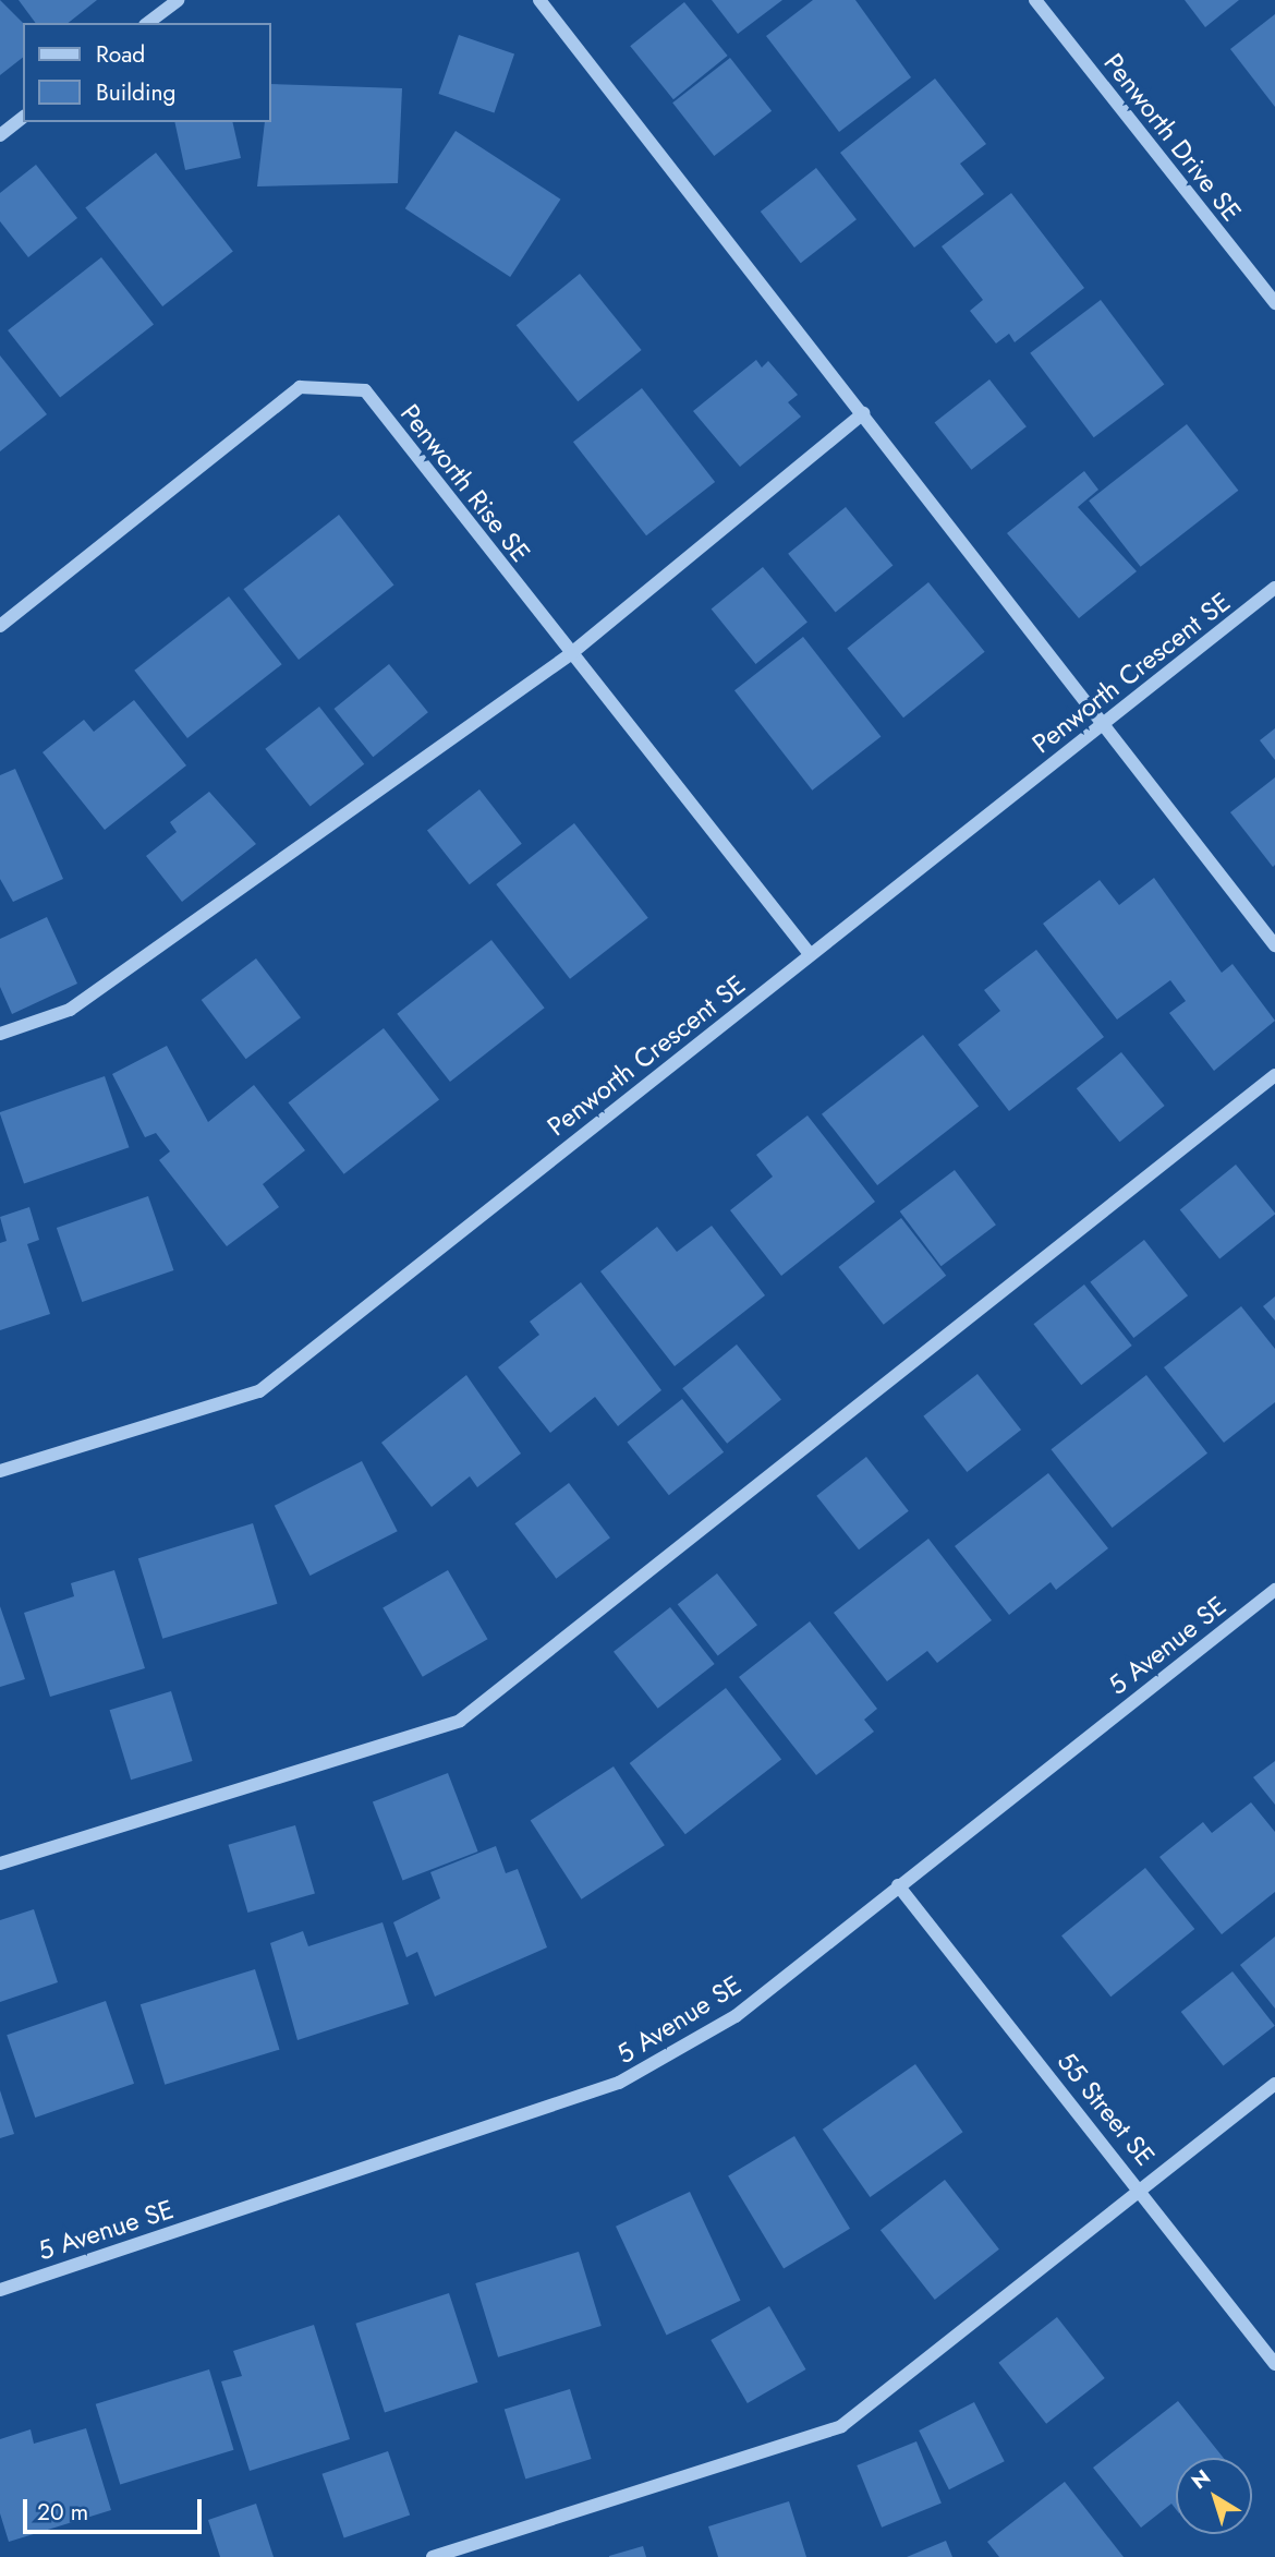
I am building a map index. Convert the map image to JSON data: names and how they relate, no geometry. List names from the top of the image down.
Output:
{
  "streets": {
    "street": [
      "Penworth Drive SE",
      "Penworth Rise SE",
      "Penworth Crescent SE",
      "5 Avenue SE",
      "55 Street SE"
    ]
  },
  "crossings": [
    ["Penworth Rise SE", "Penworth Crescent SE"],
    ["5 Avenue SE", "55 Street SE"]
  ],
  "legend": ["Road", "Building"],
  "scale_bar": "20 m",
  "north": "top left"
}
